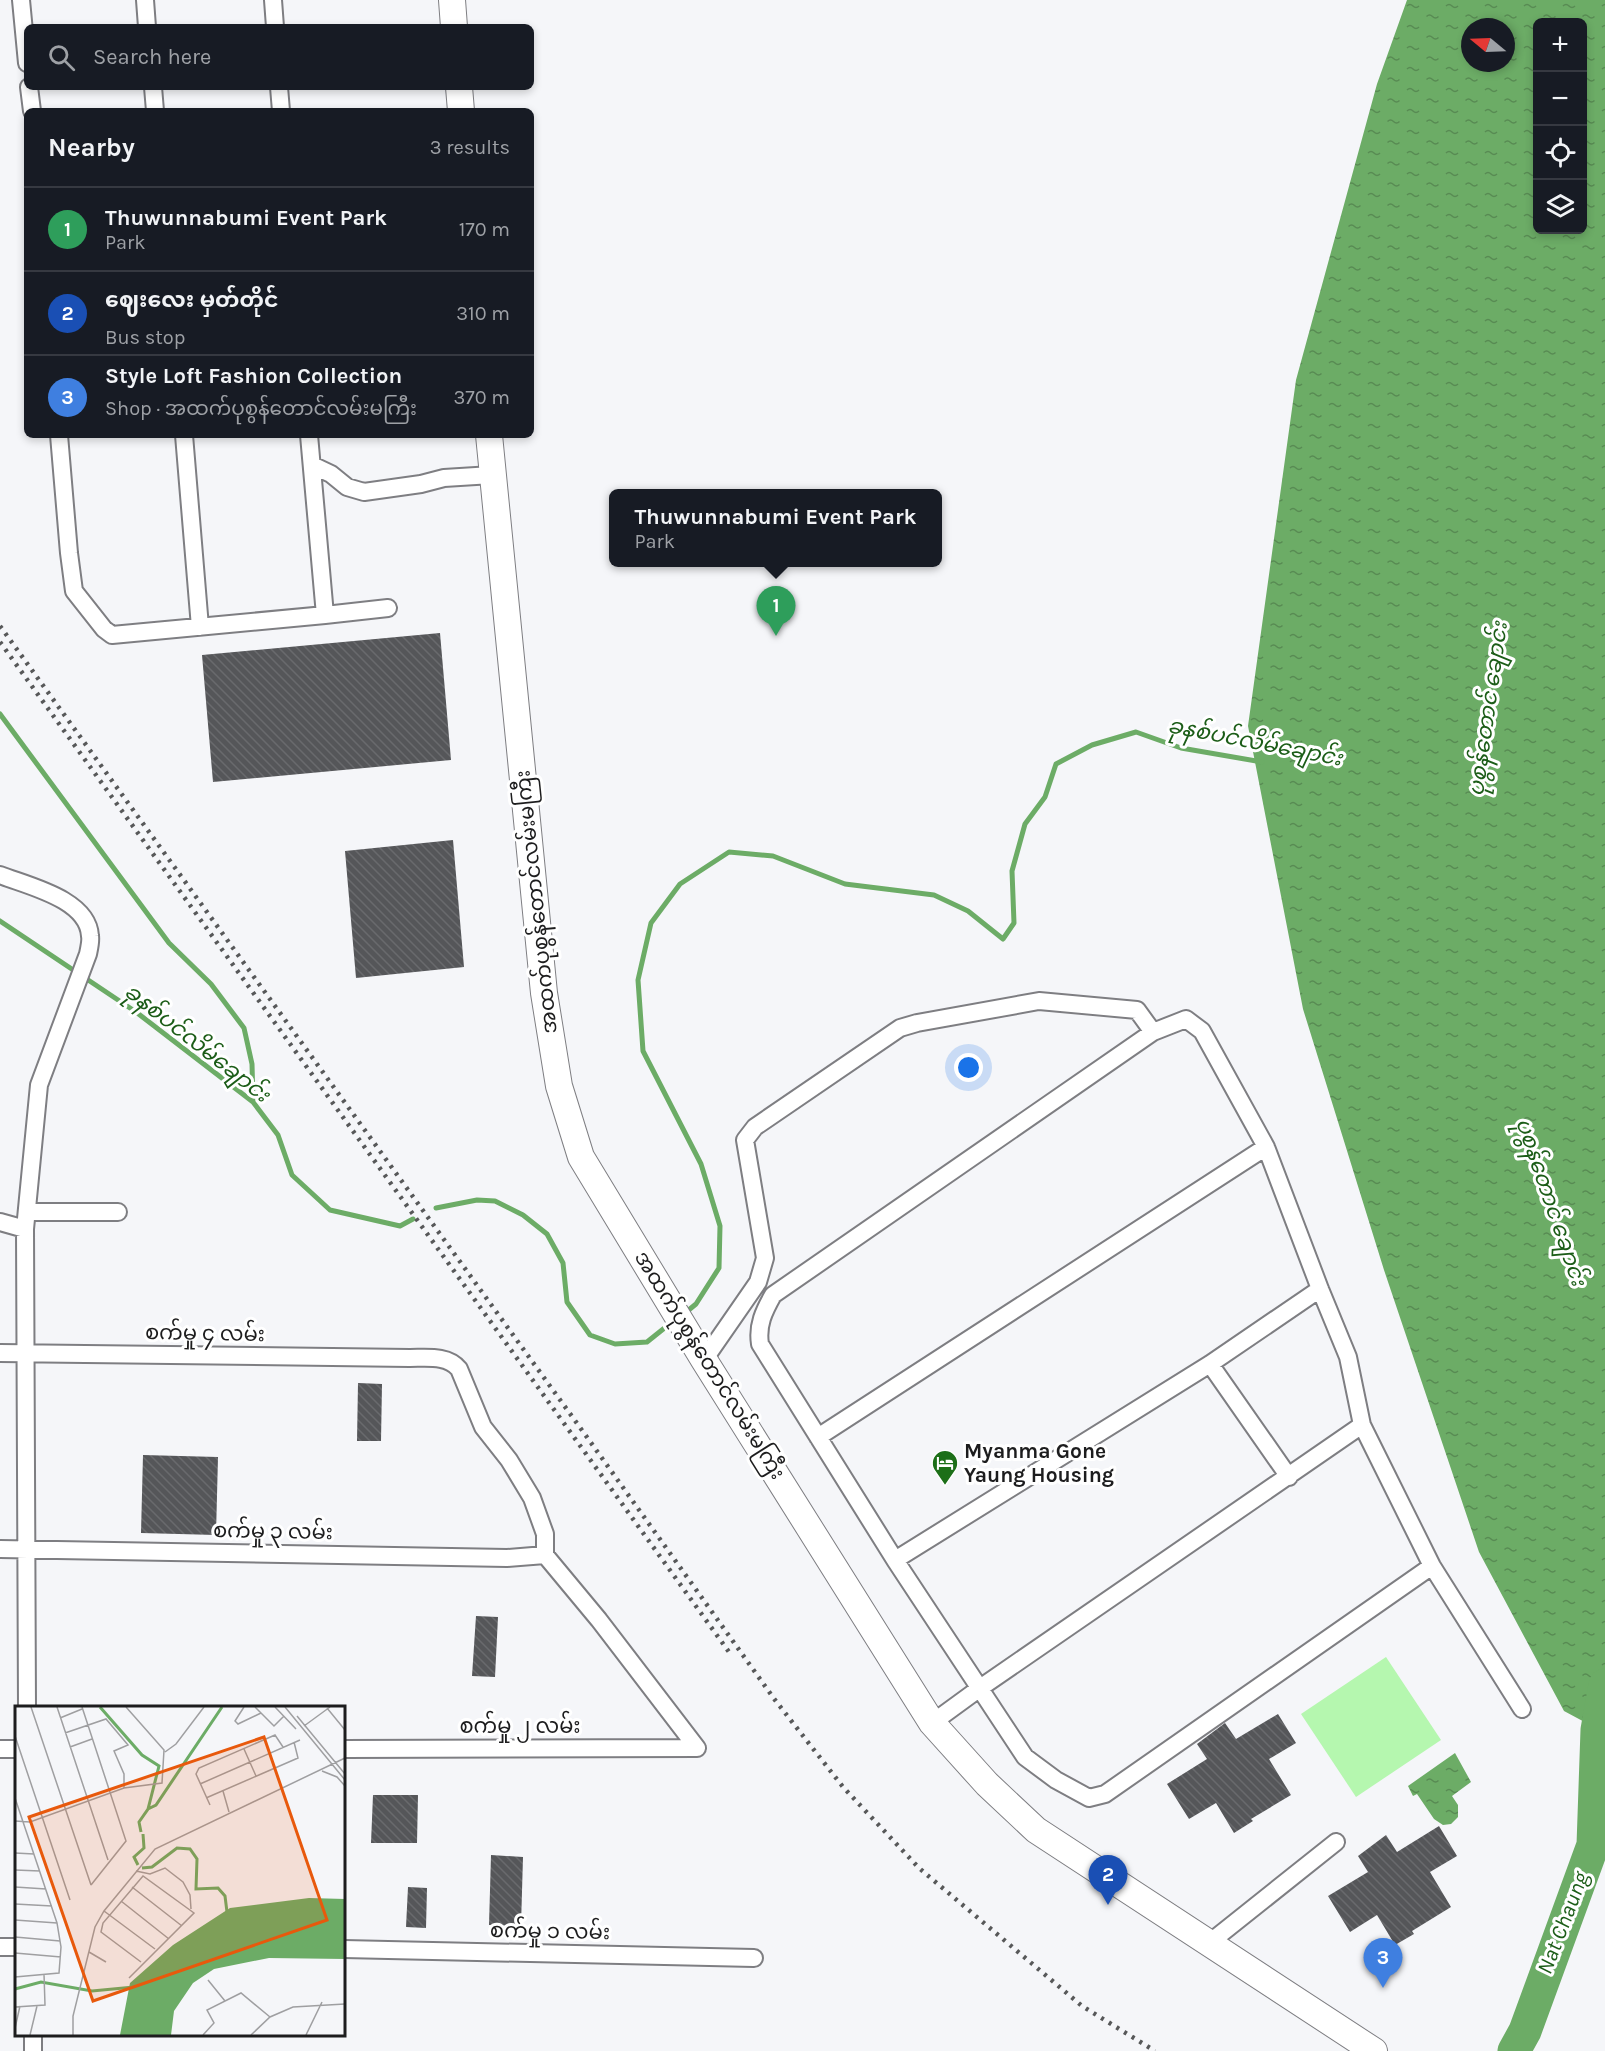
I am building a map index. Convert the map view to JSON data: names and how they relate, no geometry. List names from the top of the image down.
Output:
{
  "streets": {
    "main road": ["အထက်ပုစွန်တောင်လမ်းမကြီး"],
    "street": [
      "စက်မှု ၄ လမ်း",
      "စက်မှု ၃ လမ်း",
      "စက်မှု ၂ လမ်း",
      "စက်မှု ၁ လမ်း"
    ]
  },
  "crossings": [
    ["စက်မှု ၄ လမ်း", "စက်မှု ၃ လမ်း"],
    ["စက်မှု ၄ လမ်း", "စက်မှု ၂ လမ်း"],
    ["စက်မှု ၃ လမ်း", "စက်မှု ၂ လမ်း"]
  ],
  "water": ["ပုစွန်တောင် ချောင်း", "ခုနစ်ပင်လိမ်ချောင်း", "Nat Chaung"],
  "places": {
    "hotel": ["Myanma Gone Yaung Housing"]
  },
  "north": "left",
  "page": {
    "map_buttons": ["+", "−"],
    "search": "Search here",
    "heading": ["Nearby", "3 results"],
    "list": [
      {
        "mark": "1",
        "name": "Thuwunnabumi Event Park",
        "note": "Park",
        "value": "170 m"
      },
      {
        "mark": "2",
        "name": "ဈေးလေး မှတ်တိုင်",
        "note": "Bus stop",
        "value": "310 m"
      },
      {
        "mark": "3",
        "name": "Style Loft Fashion Collection",
        "note": "Shop · အထက်ပုစွန်တောင်လမ်းမကြီး",
        "value": "370 m"
      }
    ],
    "popup": ["Thuwunnabumi Event Park", "Park"],
    "pins": ["1", "2", "3"]
  }
}
